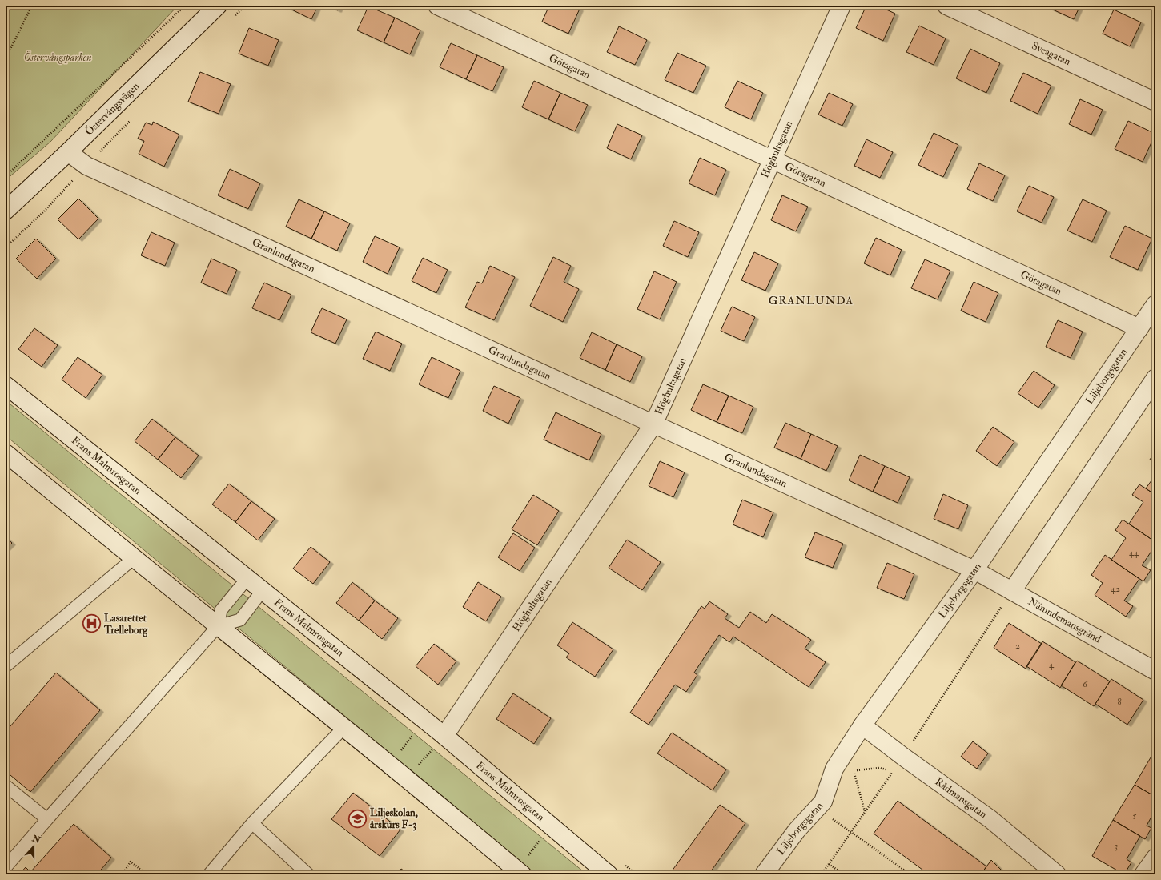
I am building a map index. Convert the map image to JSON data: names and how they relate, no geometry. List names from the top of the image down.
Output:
{
  "streets": {
    "street": [
      "Sveagatan",
      "Götagatan",
      "Östervångsvägen",
      "Höghultsgatan",
      "Granlundagatan",
      "Liljeborgsgatan",
      "Frans Malmrosgatan",
      "Nämndemansgränd",
      "Rådmansgatan"
    ]
  },
  "crossings": [
    ["Götagatan", "Höghultsgatan"],
    ["Götagatan", "Liljeborgsgatan"],
    ["Östervångsvägen", "Granlundagatan"],
    ["Höghultsgatan", "Granlundagatan"],
    ["Höghultsgatan", "Frans Malmrosgatan"],
    ["Granlundagatan", "Liljeborgsgatan"],
    ["Granlundagatan", "Nämndemansgränd"],
    ["Liljeborgsgatan", "Nämndemansgränd"],
    ["Liljeborgsgatan", "Rådmansgatan"]
  ],
  "districts": ["GRANLUNDA"],
  "parks": ["Östervångsparken"],
  "places": {
    "hospital": ["Lasarettet Trelleborg"],
    "school or university": ["Liljeskolan, årskurs F-3"]
  },
  "house_numbers": [
    "44",
    "42",
    "2",
    "4",
    "6",
    "8",
    "5",
    "3"
  ],
  "north": "top"
}
